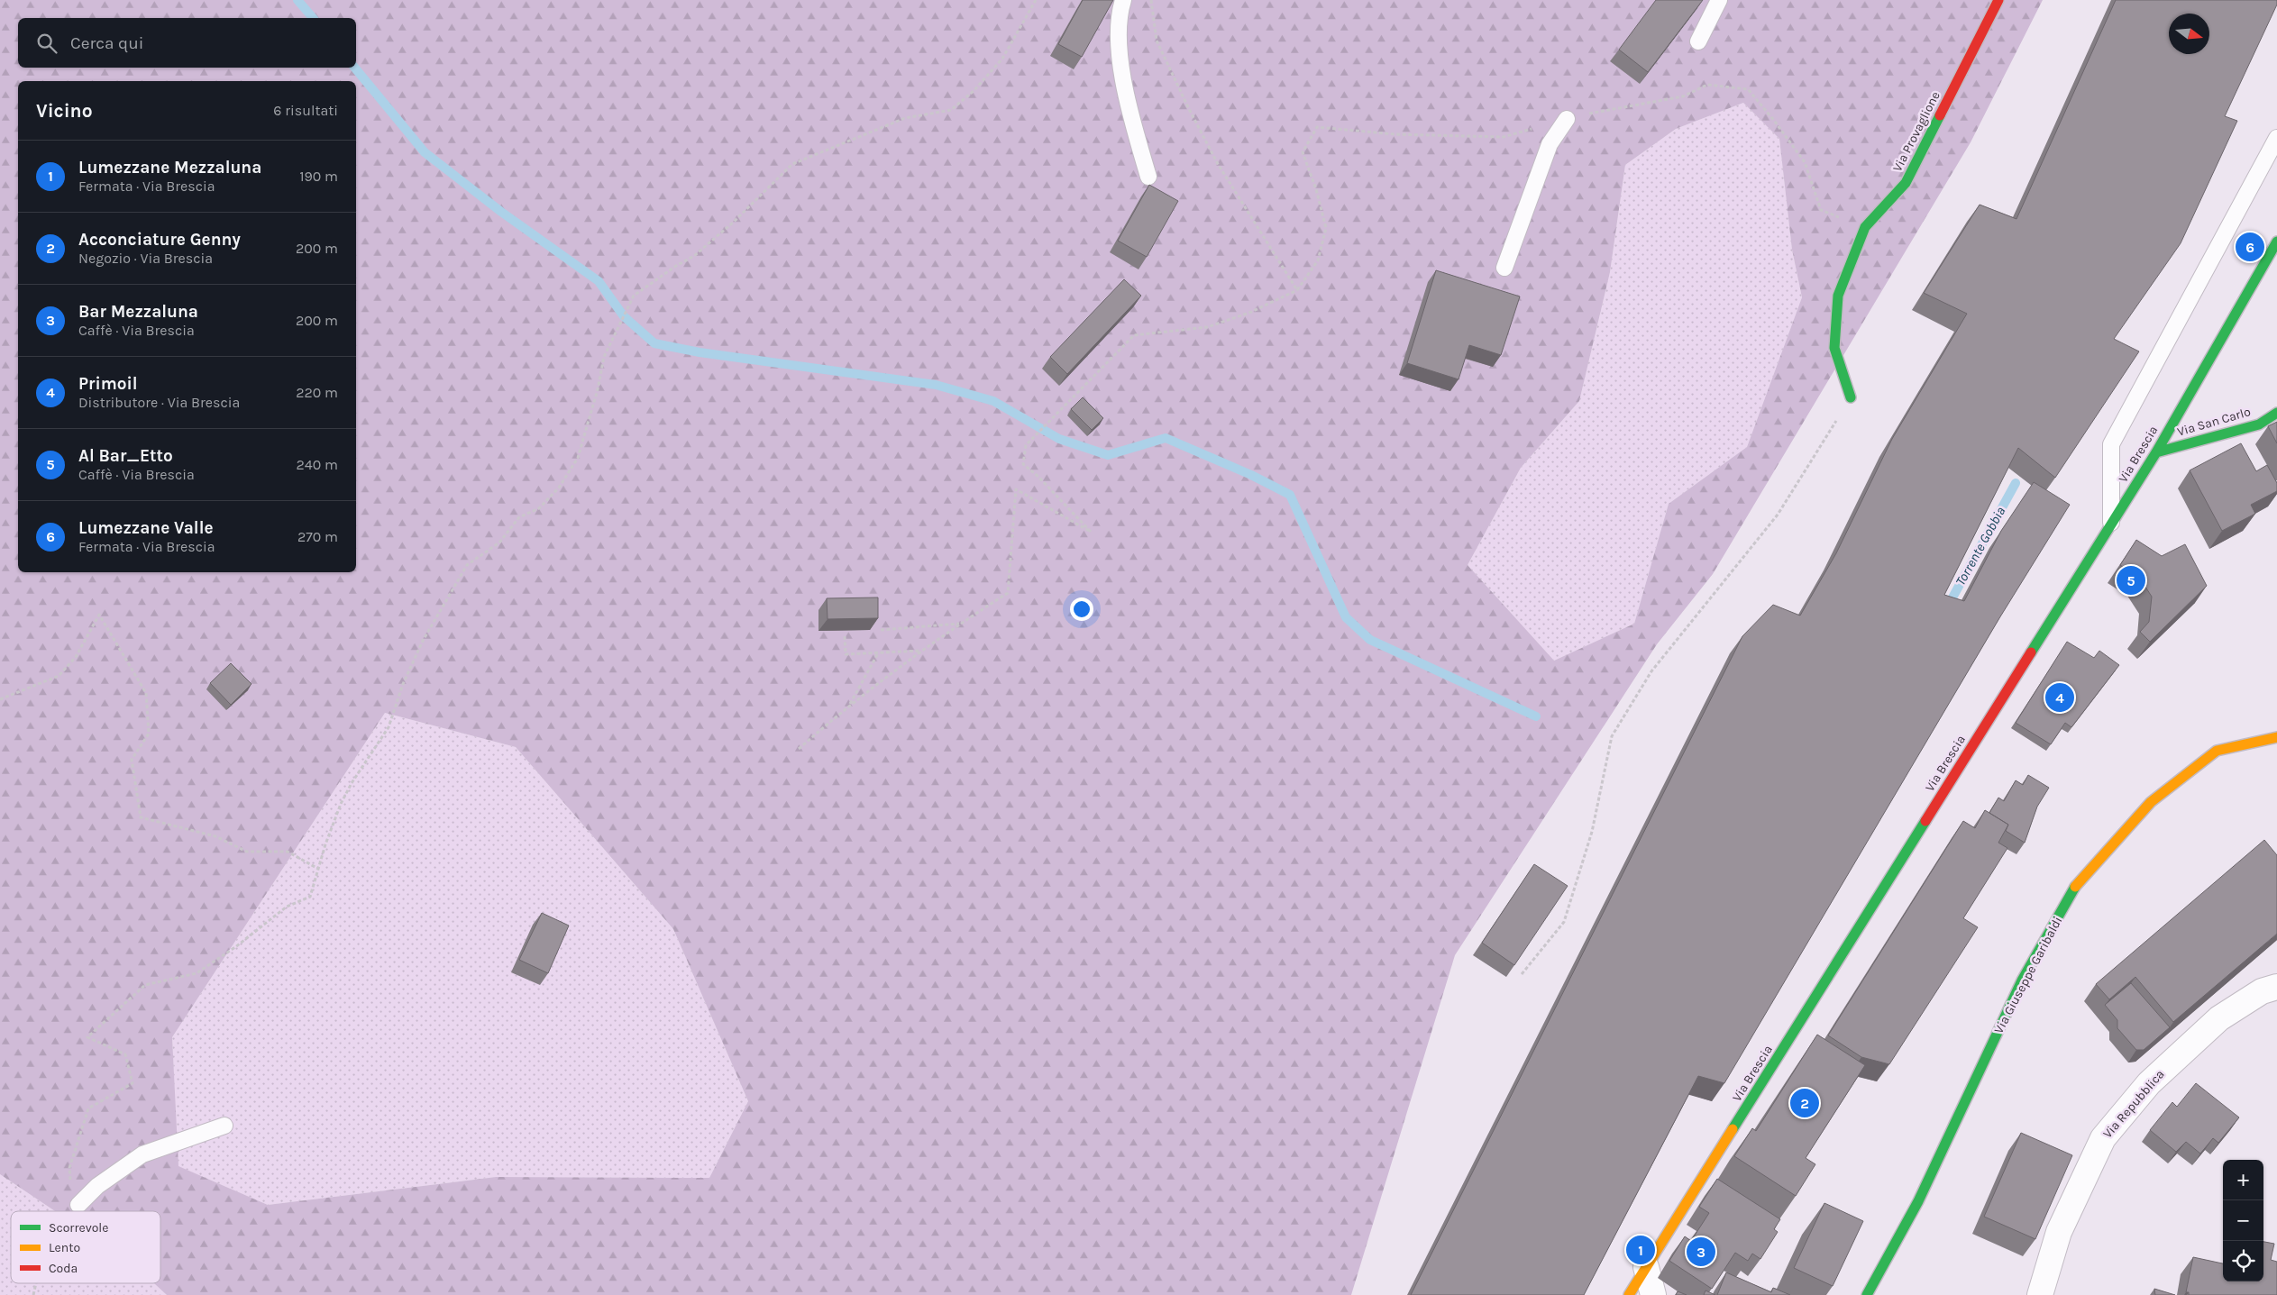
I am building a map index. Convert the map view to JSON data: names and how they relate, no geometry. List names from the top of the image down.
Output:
{
  "streets": {
    "street": [
      "Via Provaglione",
      "Via San Carlo",
      "Via Brescia",
      "Via Giuseppe Garibaldi",
      "Via Repubblica"
    ]
  },
  "crossings": [
    ["Via San Carlo", "Via Brescia"]
  ],
  "water": ["Torrente Gobbia"],
  "legend": ["Scorrevole", "Lento", "Coda"],
  "north": "right",
  "page": {
    "search": "Cerca qui",
    "heading": ["Vicino", "6 risultati"],
    "list": [
      {
        "mark": "1",
        "name": "Lumezzane Mezzaluna",
        "note": "Fermata · Via Brescia",
        "value": "190 m"
      },
      {
        "mark": "2",
        "name": "Acconciature Genny",
        "note": "Negozio · Via Brescia",
        "value": "200 m"
      },
      {
        "mark": "3",
        "name": "Bar Mezzaluna",
        "note": "Caffè · Via Brescia",
        "value": "200 m"
      },
      {
        "mark": "4",
        "name": "Primoil",
        "note": "Distributore · Via Brescia",
        "value": "220 m"
      },
      {
        "mark": "5",
        "name": "Al Bar_Etto",
        "note": "Caffè · Via Brescia",
        "value": "240 m"
      },
      {
        "mark": "6",
        "name": "Lumezzane Valle",
        "note": "Fermata · Via Brescia",
        "value": "270 m"
      }
    ],
    "pins": [
      "6",
      "5",
      "4",
      "2",
      "1",
      "3"
    ],
    "map_buttons": ["+", "−"]
  }
}
